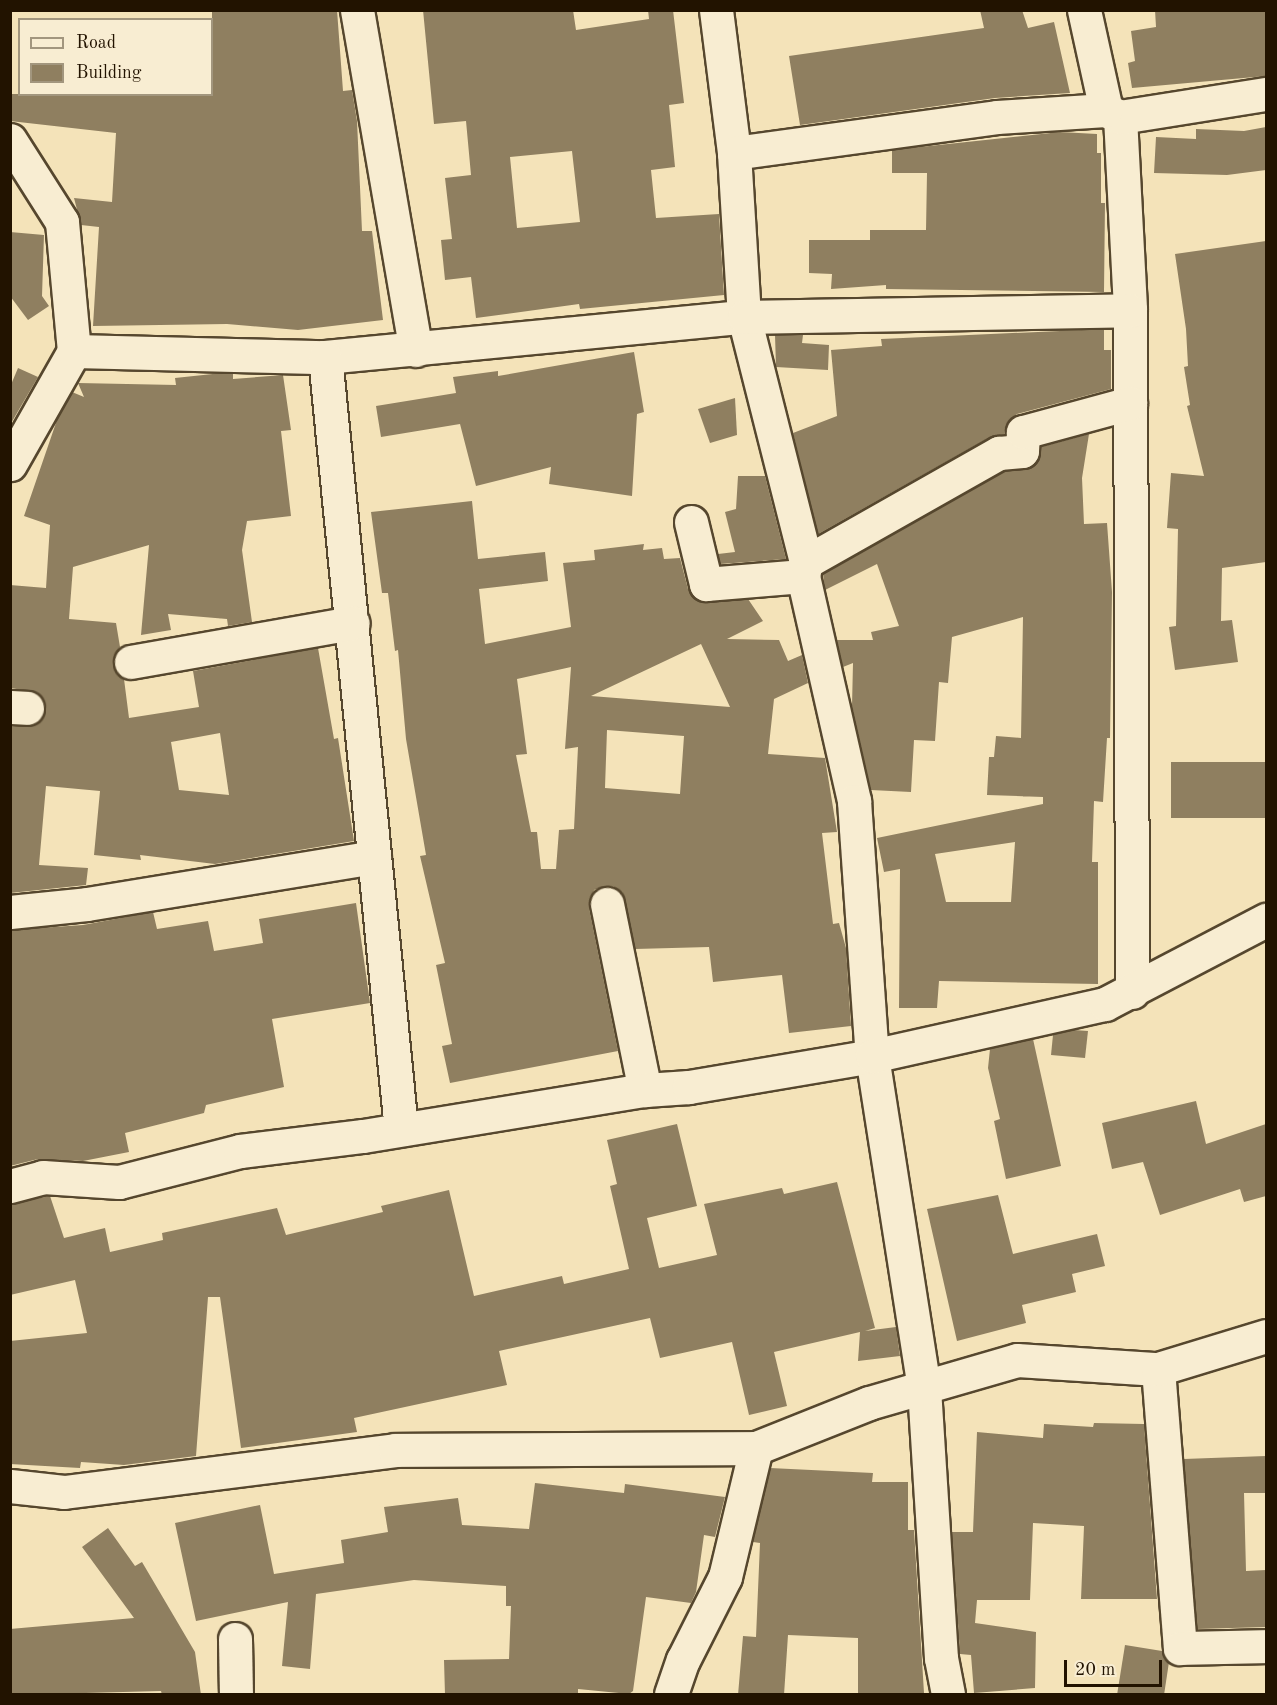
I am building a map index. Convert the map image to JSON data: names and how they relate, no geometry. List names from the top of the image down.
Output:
{
  "legend": ["Road", "Building"],
  "scale_bar": "20 m"
}
